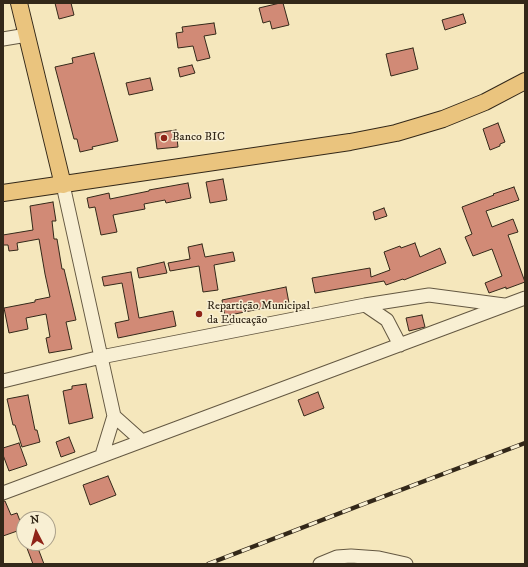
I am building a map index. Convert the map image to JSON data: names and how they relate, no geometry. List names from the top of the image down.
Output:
{
  "places": ["Banco BIC", "Repartição Municipal da Educação"],
  "north": "top"
}
